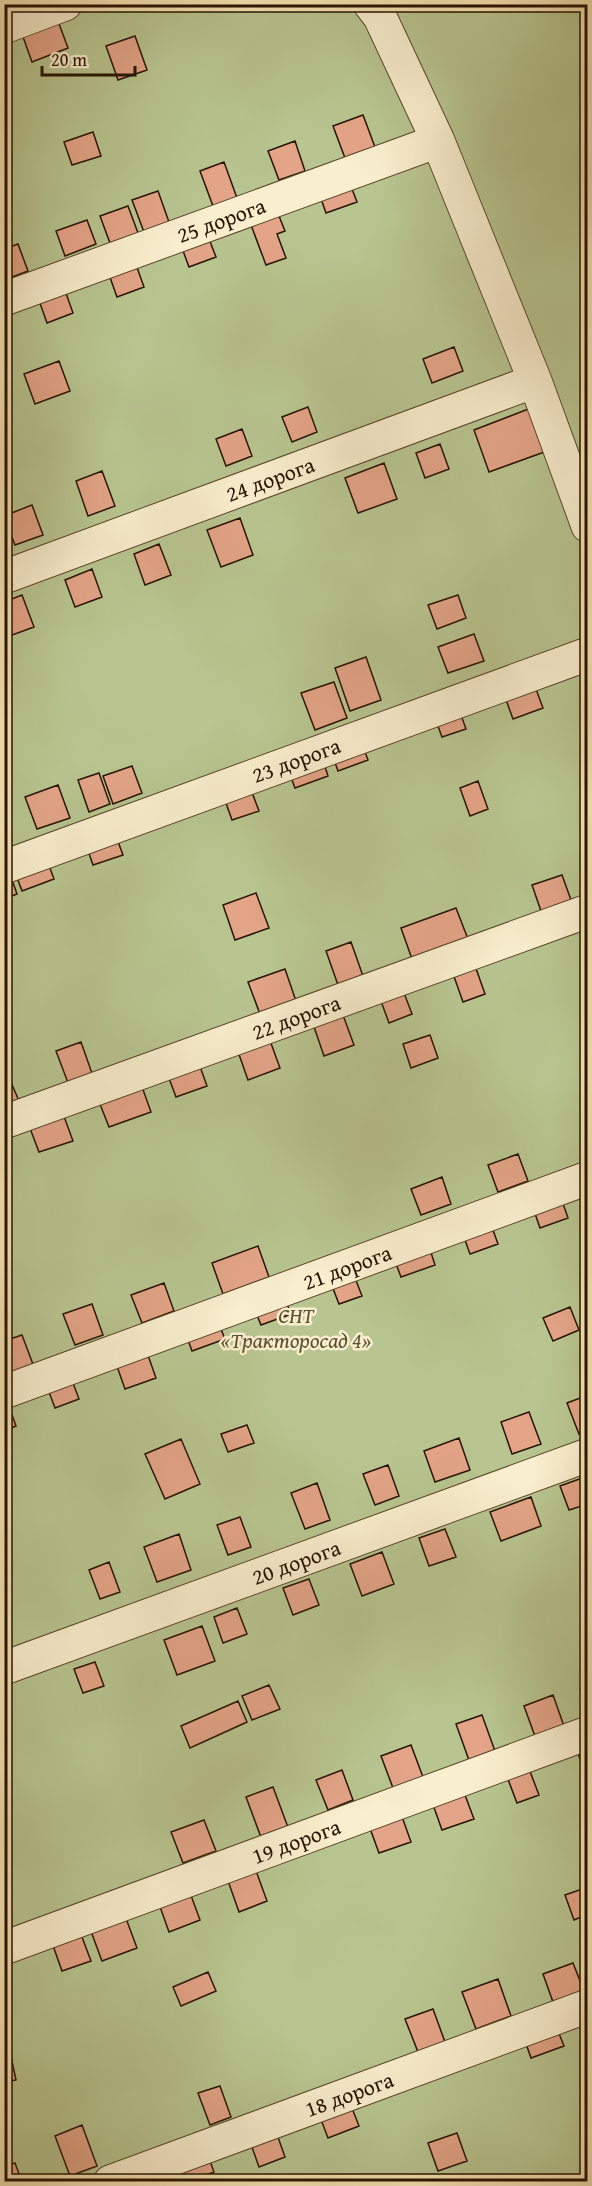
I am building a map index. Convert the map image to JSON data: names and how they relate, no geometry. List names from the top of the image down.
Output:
{
  "streets": {
    "street": [
      "25 дорога",
      "24 дорога",
      "23 дорога",
      "22 дорога",
      "21 дорога",
      "20 дорога",
      "19 дорога",
      "18 дорога"
    ]
  },
  "parks": ["СНТ «Тракторосад 4»"],
  "scale_bar": "20 m"
}
